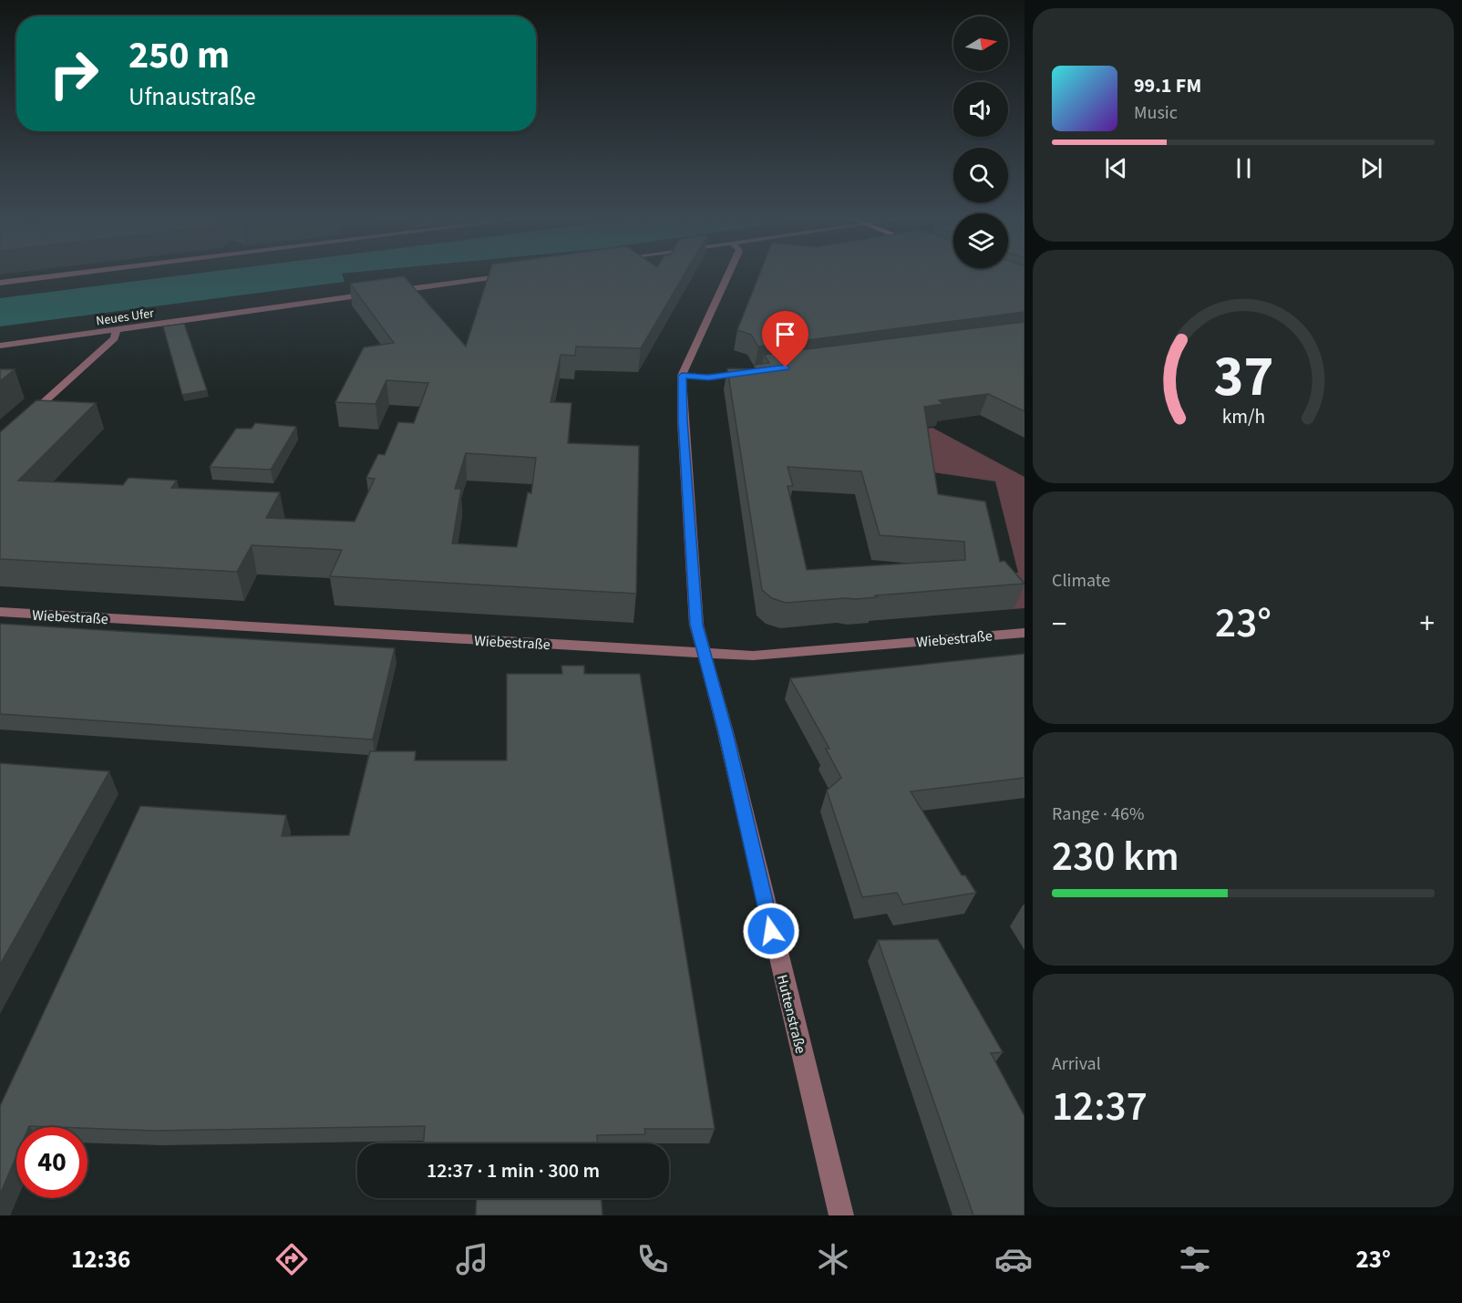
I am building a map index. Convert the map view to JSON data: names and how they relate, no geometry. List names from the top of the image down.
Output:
{
  "streets": {
    "street": ["Neues Ufer", "Wiebestraße", "Huttenstraße"]
  },
  "crossings": [
    ["Wiebestraße", "Huttenstraße"]
  ],
  "north": "right",
  "page": {
    "turn": ["250 m", "Ufnaustraße"],
    "song": ["99.1 FM", "Music"],
    "tile": [
      "Climate",
      ["Range · 46%", "230 km"],
      ["Arrival", "12:37"]
    ],
    "heat": ["−", "23°", "+"],
    "limit": "40",
    "trip": "12:37 · 1 min · 300 m",
    "tabs": ["12:36", "23°"],
    "gauge": ["37", "km/h"]
  }
}
